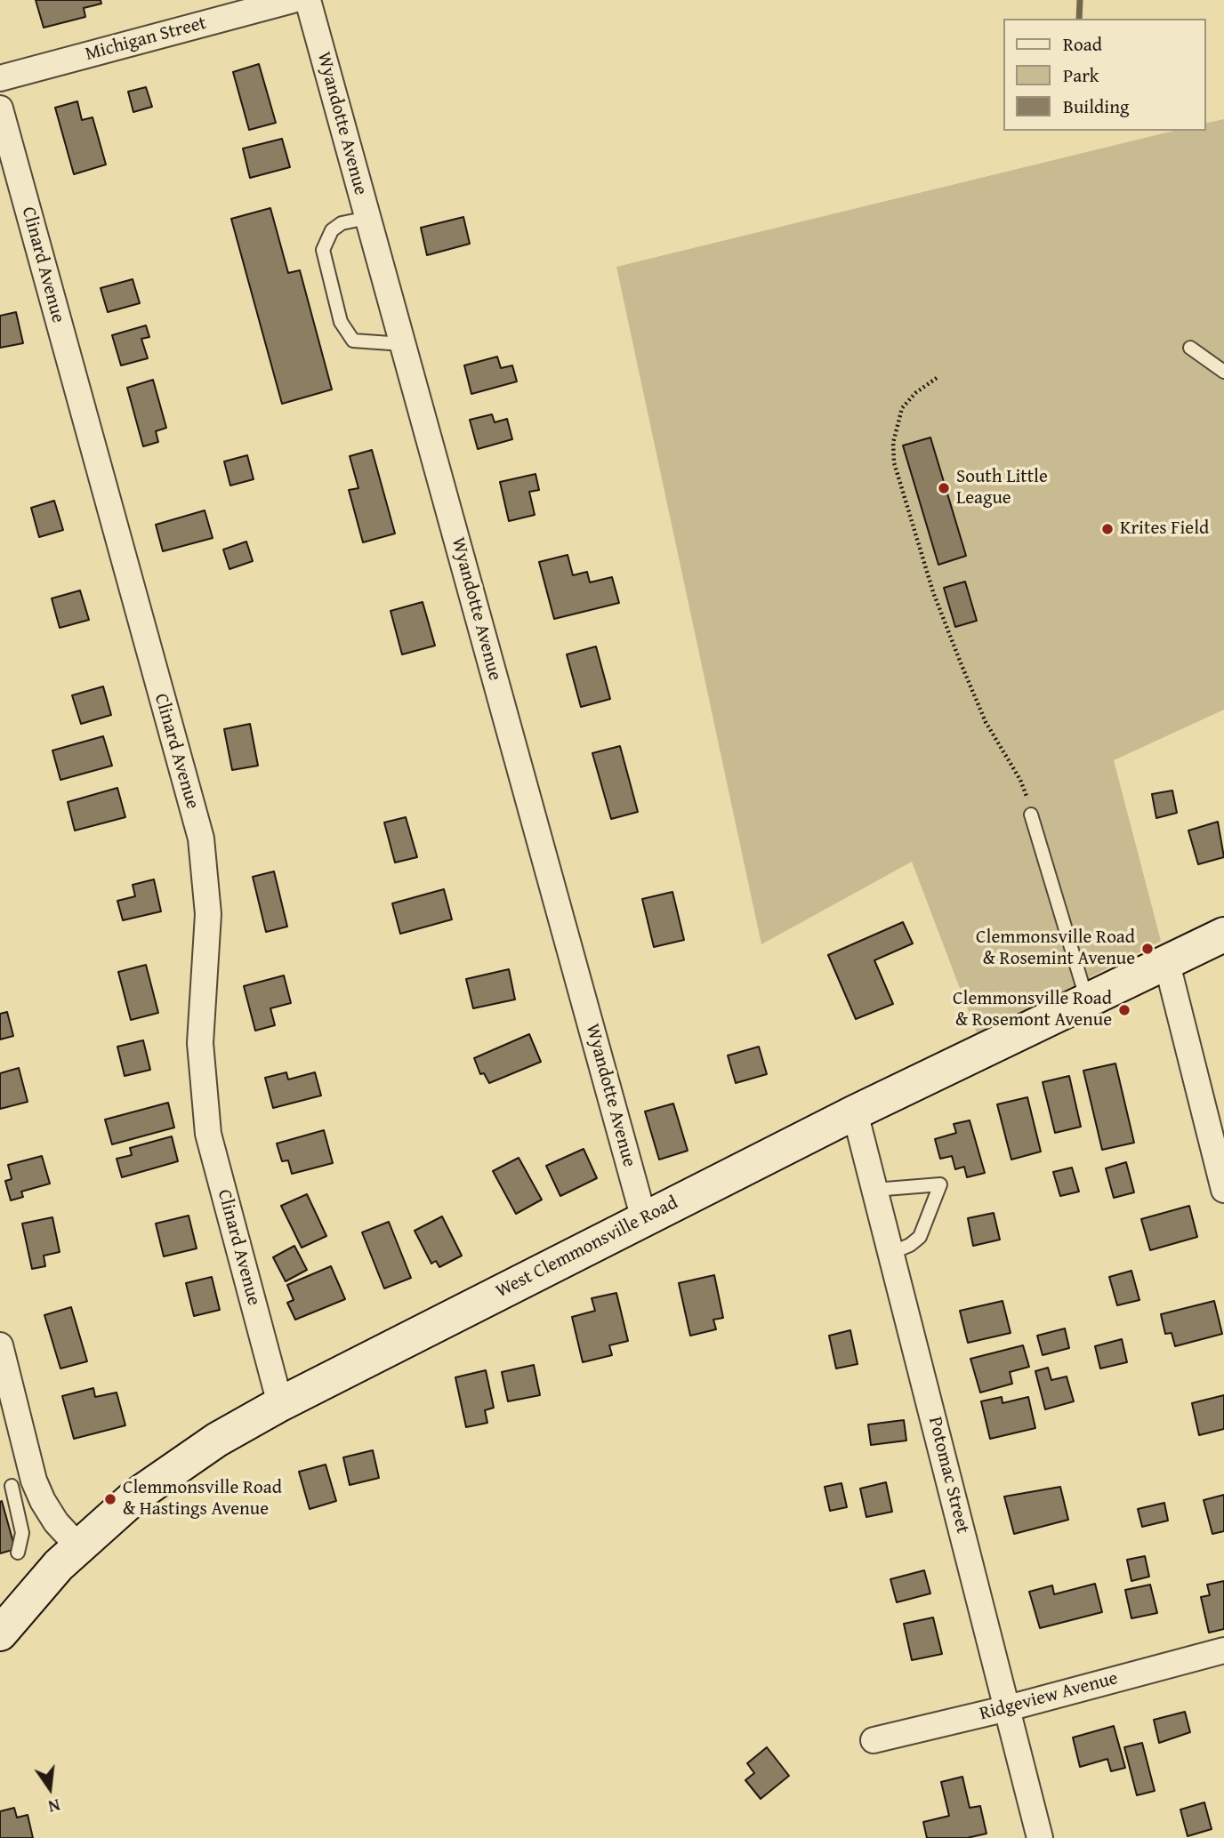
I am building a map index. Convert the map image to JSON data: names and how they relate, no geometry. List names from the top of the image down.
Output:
{
  "streets": {
    "main road": ["West Clemmonsville Road"],
    "street": [
      "Michigan Street",
      "Wyandotte Avenue",
      "Clinard Avenue",
      "Potomac Street",
      "Ridgeview Avenue"
    ]
  },
  "crossings": [
    ["Wyandotte Avenue", "West Clemmonsville Road"],
    ["Clinard Avenue", "West Clemmonsville Road"],
    ["West Clemmonsville Road", "Potomac Street"],
    ["Potomac Street", "Ridgeview Avenue"]
  ],
  "places": [
    "South Little League",
    "Krites Field",
    "Clemmonsville Road & Rosemint Avenue",
    "Clemmonsville Road & Rosemont Avenue",
    "Clemmonsville Road & Hastings Avenue"
  ],
  "legend": ["Road", "Park", "Building"],
  "north": "bottom"
}
